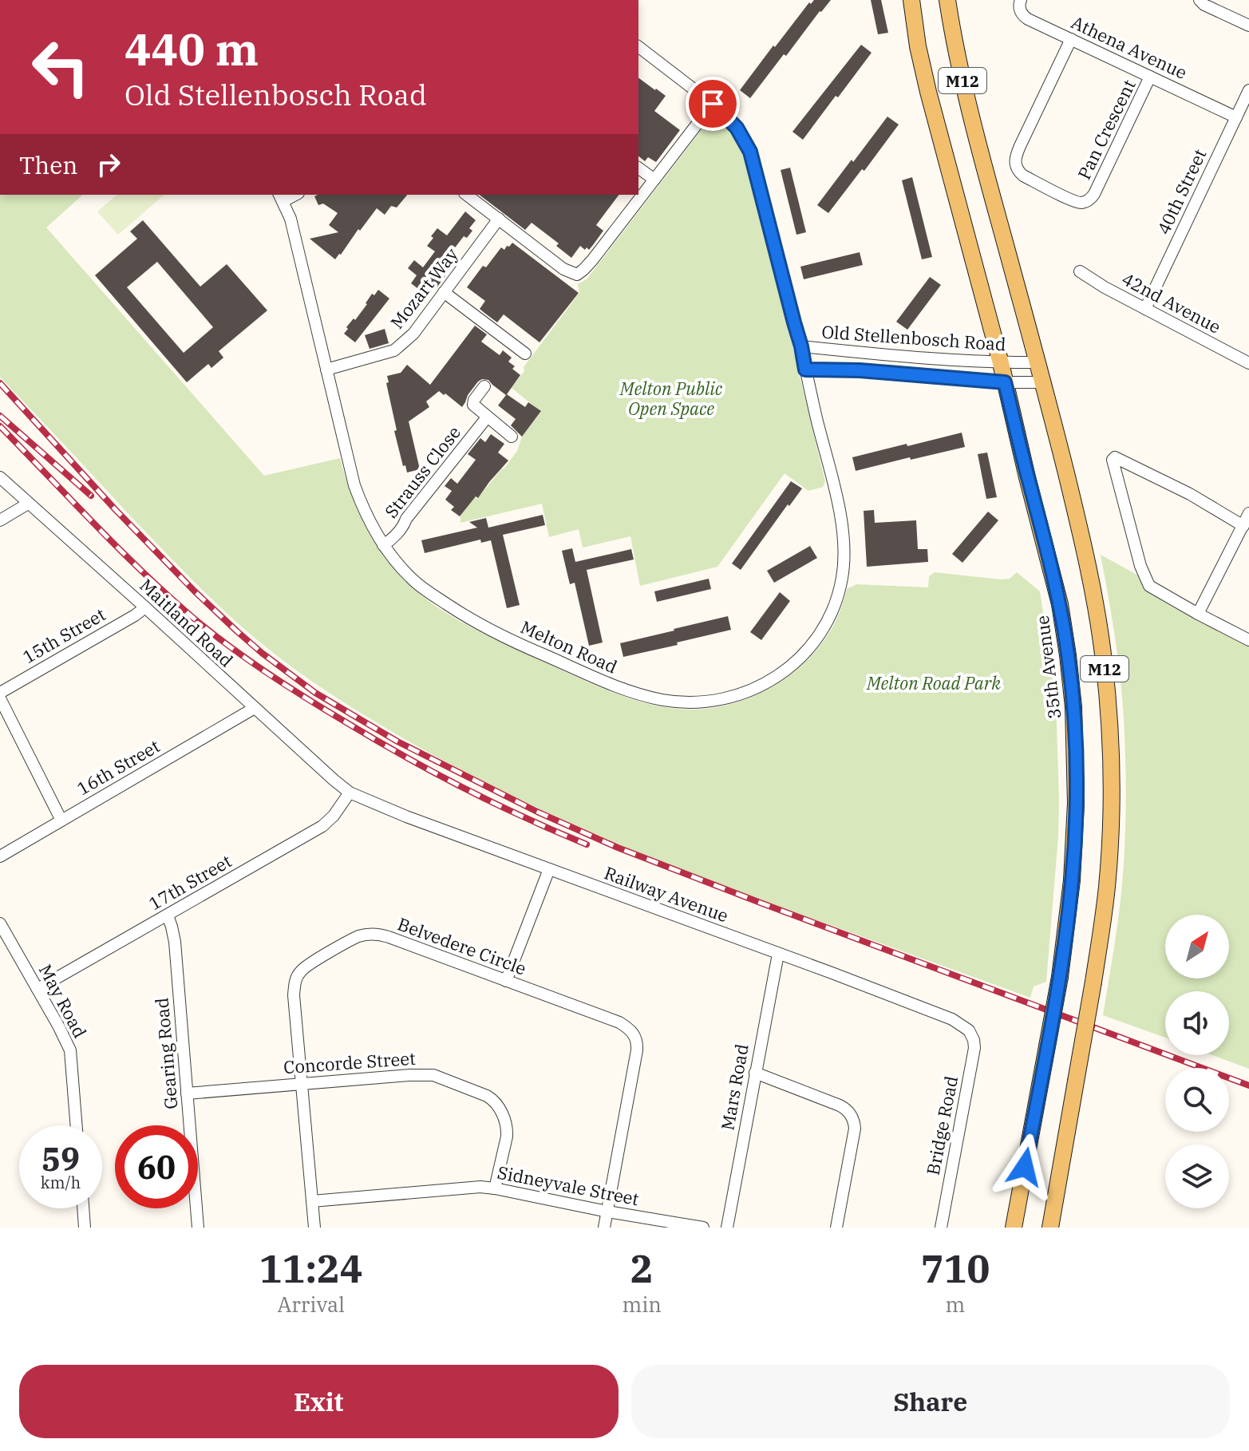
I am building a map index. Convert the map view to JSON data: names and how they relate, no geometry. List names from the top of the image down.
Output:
{
  "streets": {
    "main road": ["M12", "35th Avenue"],
    "street": [
      "Athena Avenue",
      "Pan Crescent",
      "40th Street",
      "Mozart Way",
      "42nd Avenue",
      "Old Stellenbosch Road",
      "Strauss Close",
      "Maitland Road",
      "15th Street",
      "Melton Road",
      "16th Street",
      "17th Street",
      "Railway Avenue",
      "Belvedere Circle",
      "May Road",
      "Gearing Road",
      "Concorde Street",
      "Mars Road",
      "Bridge Road",
      "Sidneyvale Street"
    ]
  },
  "crossings": [
    ["Athena Avenue", "Pan Crescent"],
    ["Athena Avenue", "40th Street"],
    ["M12", "Old Stellenbosch Road"],
    ["40th Street", "42nd Avenue"],
    ["Mozart Way", "Melton Road"],
    ["Old Stellenbosch Road", "Melton Road"],
    ["Old Stellenbosch Road", "35th Avenue"],
    ["Strauss Close", "Melton Road"],
    ["Maitland Road", "15th Street"],
    ["Maitland Road", "16th Street"],
    ["Maitland Road", "17th Street"],
    ["Maitland Road", "Railway Avenue"],
    ["17th Street", "Railway Avenue"],
    ["17th Street", "May Road"],
    ["17th Street", "Gearing Road"],
    ["Railway Avenue", "Mars Road"],
    ["Railway Avenue", "Bridge Road"],
    ["Belvedere Circle", "Concorde Street"],
    ["Belvedere Circle", "Sidneyvale Street"],
    ["Gearing Road", "Concorde Street"],
    ["Concorde Street", "Sidneyvale Street"]
  ],
  "parks": ["Melton Public Open Space", "Melton Road Park"],
  "north": "top right",
  "page": {
    "turn": ["440 m", "Old Stellenbosch Road"],
    "then": "Then",
    "speed": "59 km/h",
    "limit": "60",
    "eta": [
      "11:24",
      "Arrival",
      "2",
      "min",
      "710",
      "m"
    ],
    "buttons": ["Exit", "Share"]
  }
}
